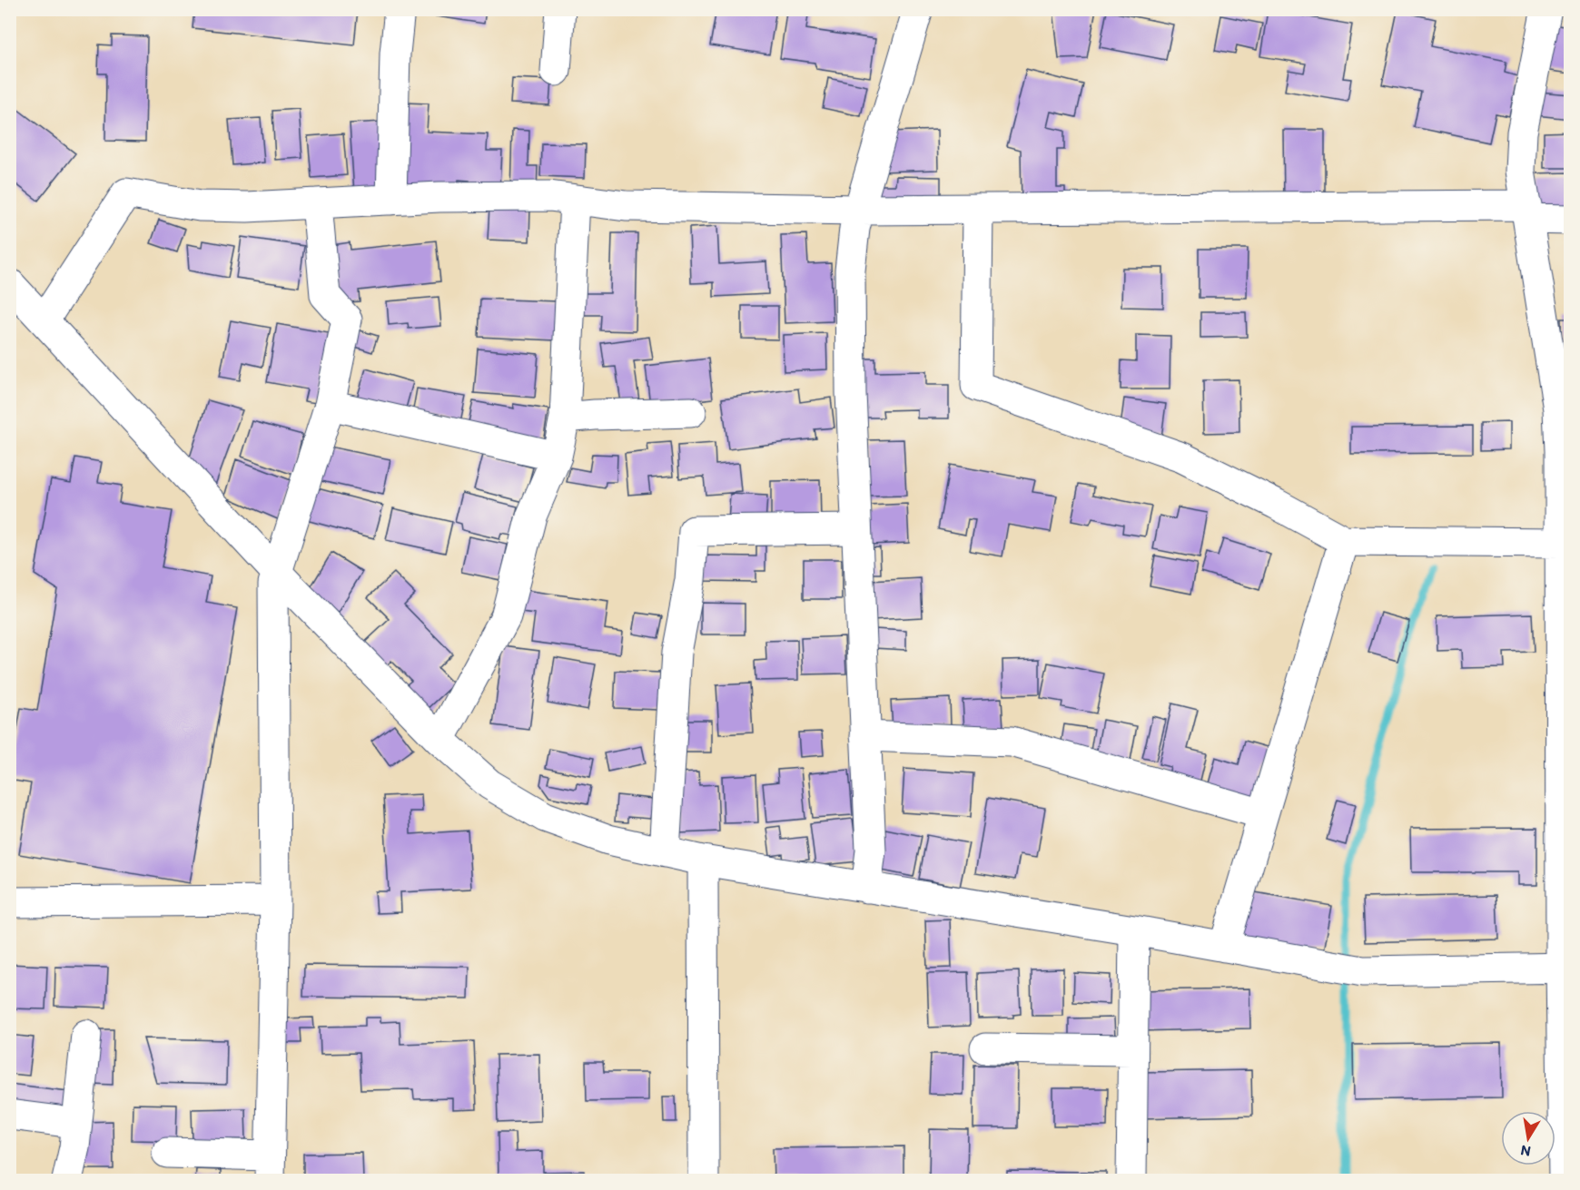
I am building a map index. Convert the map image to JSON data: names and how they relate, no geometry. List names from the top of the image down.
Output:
{
  "north": "bottom"
}
